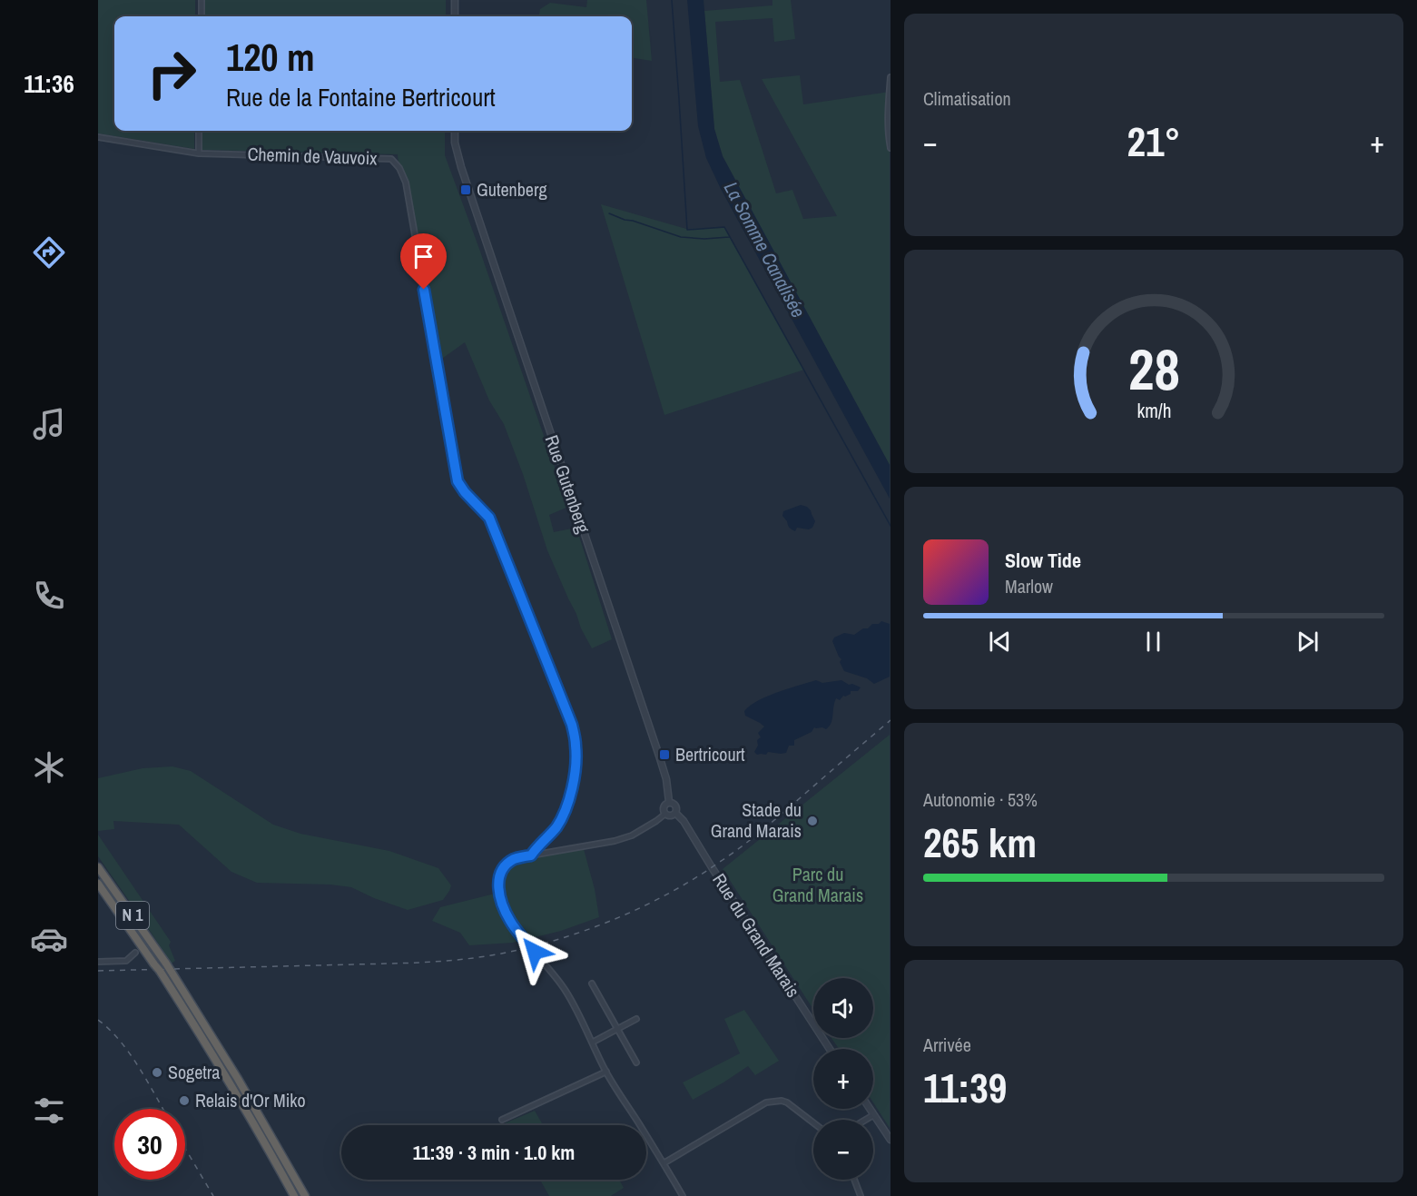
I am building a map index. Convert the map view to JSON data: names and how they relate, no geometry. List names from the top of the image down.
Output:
{
  "streets": {
    "highway": ["N 1"],
    "street": ["Chemin de Vauvoix", "Rue Gutenberg", "Rue du Grand Marais"]
  },
  "crossings": [
    ["Rue Gutenberg", "Rue du Grand Marais"]
  ],
  "water": ["La Somme Canalisée"],
  "parks": ["Parc du Grand Marais"],
  "places": {
    "transit": ["Gutenberg", "Bertricourt"],
    "other": ["Stade du Grand Marais", "Sogetra", "Relais d'Or Miko"]
  },
  "page": {
    "tabs": "11:36",
    "tile": [
      "Climatisation",
      ["Autonomie · 53%", "265 km"],
      ["Arrivée", "11:39"]
    ],
    "turn": ["120 m", "Rue de la Fontaine Bertricourt"],
    "heat": ["−", "21°", "+"],
    "song": ["Slow Tide", "Marlow"],
    "map_buttons": ["+", "−"],
    "limit": "30",
    "trip": "11:39 · 3 min · 1.0 km",
    "gauge": ["28", "km/h"]
  }
}
